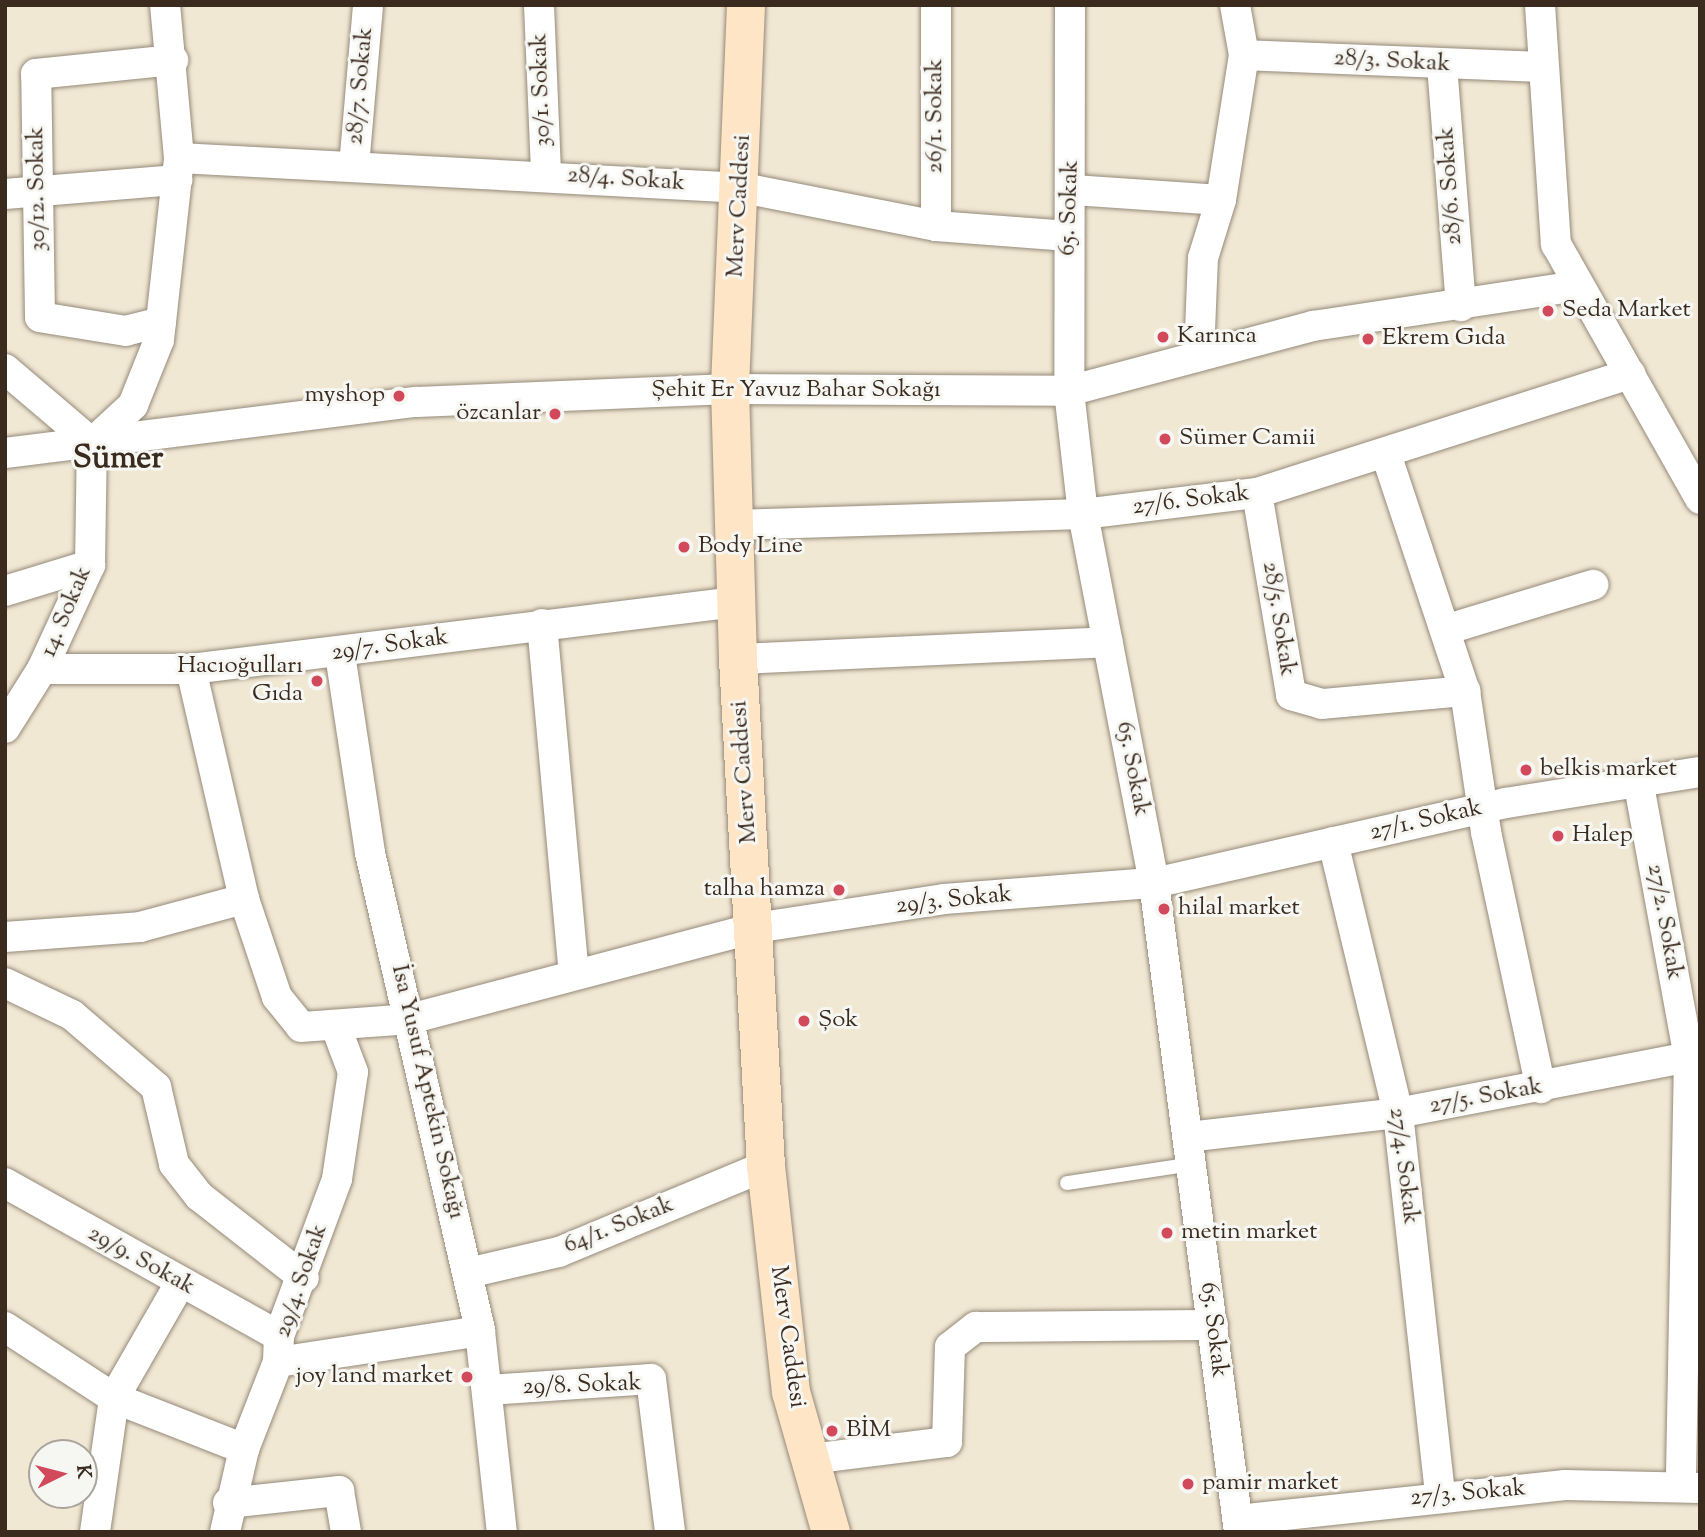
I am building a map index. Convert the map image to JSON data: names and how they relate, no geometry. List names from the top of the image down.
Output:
{
  "streets": {
    "main road": ["Merv Caddesi"],
    "street": [
      "28/3. Sokak",
      "28/7. Sokak",
      "30/1. Sokak",
      "26/1. Sokak",
      "28/4. Sokak",
      "28/6. Sokak",
      "30/12. Sokak",
      "65. Sokak",
      "Şehit Er Yavuz Bahar Sokağı",
      "27/6. Sokak",
      "14. Sokak",
      "28/5. Sokak",
      "29/7. Sokak",
      "27/1. Sokak",
      "29/3. Sokak",
      "27/2. Sokak",
      "İsa Yusuf Aptekin Sokağı",
      "27/5. Sokak",
      "27/4. Sokak",
      "64/1. Sokak",
      "29/9. Sokak",
      "29/4. Sokak",
      "29/8. Sokak",
      "27/3. Sokak"
    ]
  },
  "crossings": [
    ["28/3. Sokak", "28/6. Sokak"],
    ["28/7. Sokak", "28/4. Sokak"],
    ["30/1. Sokak", "28/4. Sokak"],
    ["26/1. Sokak", "28/4. Sokak"],
    ["28/4. Sokak", "30/12. Sokak"],
    ["28/4. Sokak", "Merv Caddesi"],
    ["28/4. Sokak", "65. Sokak"],
    ["28/6. Sokak", "Şehit Er Yavuz Bahar Sokağı"],
    ["Merv Caddesi", "Şehit Er Yavuz Bahar Sokağı"],
    ["Merv Caddesi", "27/6. Sokak"],
    ["Merv Caddesi", "29/7. Sokak"],
    ["Merv Caddesi", "29/3. Sokak"],
    ["Merv Caddesi", "64/1. Sokak"],
    ["65. Sokak", "Şehit Er Yavuz Bahar Sokağı"],
    ["65. Sokak", "27/6. Sokak"],
    ["65. Sokak", "27/1. Sokak"],
    ["65. Sokak", "29/3. Sokak"],
    ["65. Sokak", "27/5. Sokak"],
    ["65. Sokak", "27/3. Sokak"],
    ["Şehit Er Yavuz Bahar Sokağı", "14. Sokak"],
    ["27/6. Sokak", "28/5. Sokak"],
    ["14. Sokak", "29/7. Sokak"],
    ["29/7. Sokak", "29/3. Sokak"],
    ["29/7. Sokak", "İsa Yusuf Aptekin Sokağı"],
    ["27/1. Sokak", "29/3. Sokak"],
    ["27/1. Sokak", "27/2. Sokak"],
    ["27/1. Sokak", "27/4. Sokak"],
    ["29/3. Sokak", "İsa Yusuf Aptekin Sokağı"],
    ["29/3. Sokak", "29/4. Sokak"],
    ["27/2. Sokak", "27/5. Sokak"],
    ["27/2. Sokak", "27/3. Sokak"],
    ["İsa Yusuf Aptekin Sokağı", "64/1. Sokak"],
    ["İsa Yusuf Aptekin Sokağı", "29/8. Sokak"],
    ["27/5. Sokak", "27/4. Sokak"],
    ["27/4. Sokak", "27/3. Sokak"],
    ["29/9. Sokak", "29/4. Sokak"]
  ],
  "districts": ["Sümer"],
  "places": [
    "Seda Market",
    "Karınca",
    "Ekrem Gıda",
    "myshop",
    "özcanlar",
    "Sümer Camii",
    "Body Line",
    "Hacıoğulları Gıda",
    "belkis market",
    "Halep",
    "talha hamza",
    "hilal market",
    "Şok",
    "metin market",
    "joy land market",
    "BİM",
    "pamir market"
  ],
  "north": "right"
}
